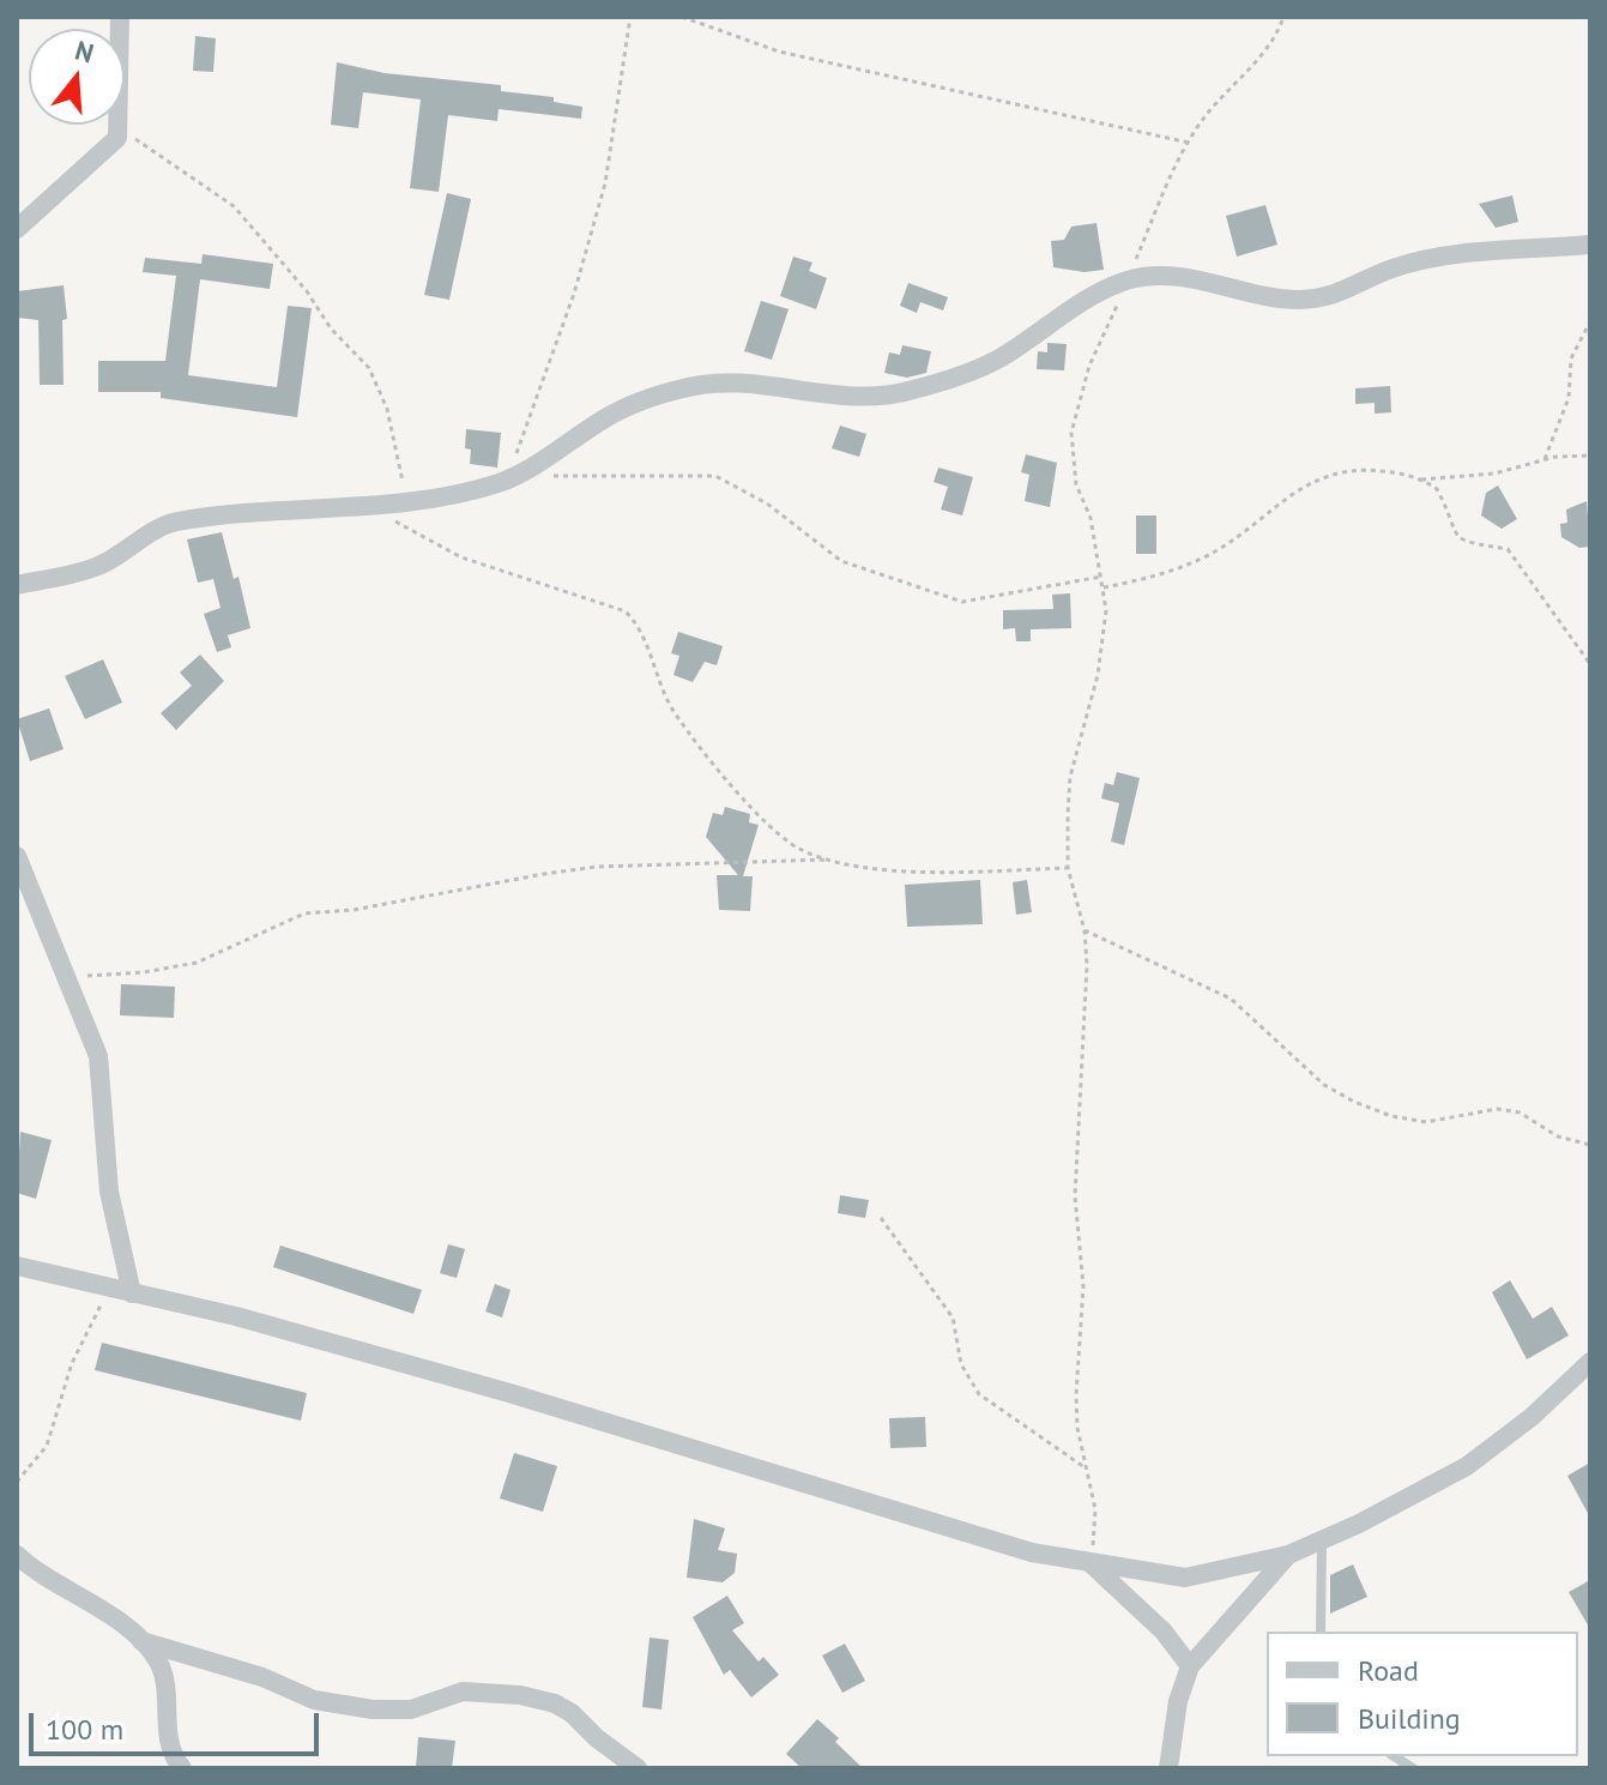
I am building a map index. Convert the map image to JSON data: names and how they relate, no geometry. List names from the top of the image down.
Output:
{
  "legend": ["Road", "Building"],
  "scale_bar": "100 m",
  "north": "top"
}
